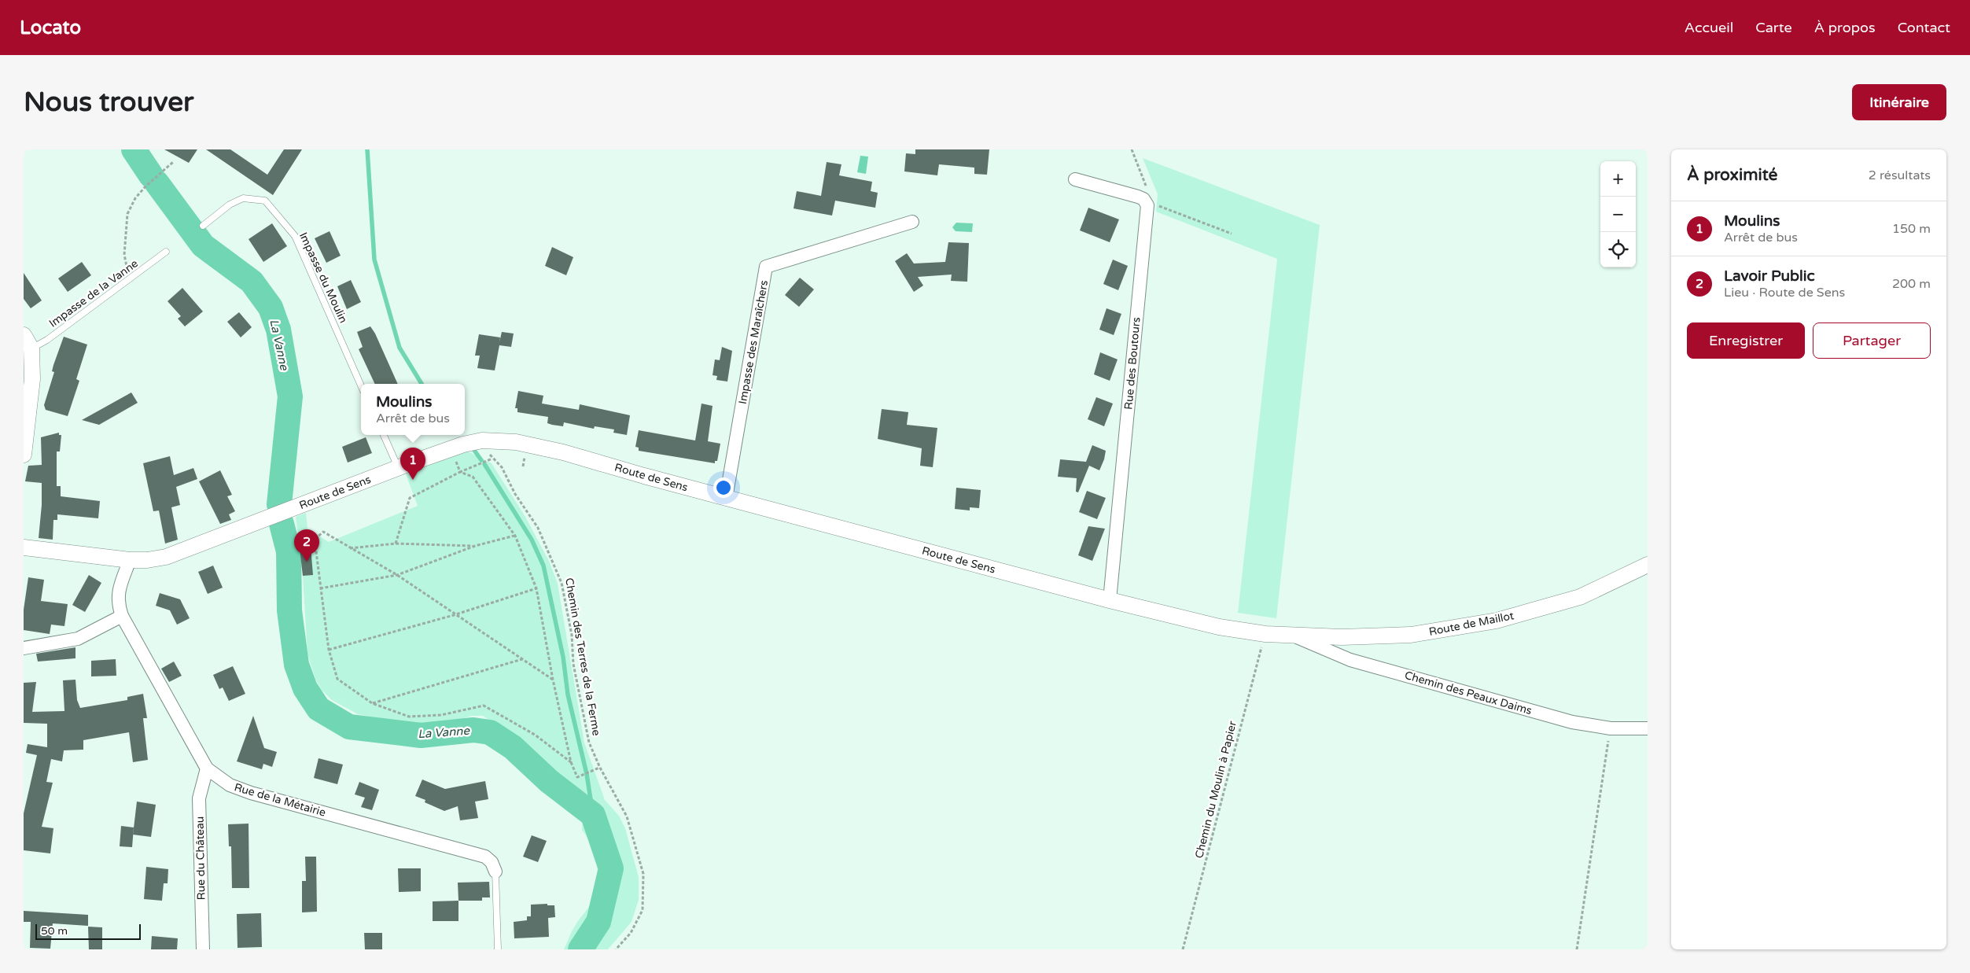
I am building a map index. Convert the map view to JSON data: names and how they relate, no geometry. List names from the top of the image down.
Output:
{
  "streets": {
    "street": [
      "Impasse des Maraîchers",
      "Rue des Boutours",
      "Route de Sens",
      "Route de Maillot",
      "Chemin des Peaux Daims",
      "Rue de la Métairie",
      "Rue du Château"
    ],
    "lane": ["Impasse du Moulin", "Impasse de la Vanne"],
    "path": ["Chemin des Terres de la Ferme", "Chemin du Moulin à Papier"]
  },
  "crossings": [
    ["Impasse des Maraîchers", "Route de Sens"],
    ["Rue des Boutours", "Route de Sens"],
    ["Route de Sens", "Route de Maillot"],
    ["Route de Sens", "Chemin des Terres de la Ferme"],
    ["Route de Sens", "Chemin des Peaux Daims"],
    ["Route de Sens", "Chemin du Moulin à Papier"],
    ["Route de Sens", "Rue de la Métairie"],
    ["Route de Maillot", "Chemin des Peaux Daims"],
    ["Rue de la Métairie", "Rue du Château"]
  ],
  "water": ["La Vanne"],
  "scale_bar": "50 m",
  "page": {
    "header": "Locato",
    "nav": [
      "Accueil",
      "Carte",
      "À propos",
      "Contact"
    ],
    "buttons": [
      "Itinéraire",
      ["Enregistrer", "Partager"]
    ],
    "title": "Nous trouver",
    "heading": ["À proximité", "2 résultats"],
    "map_buttons": ["+", "−"],
    "list": [
      {
        "mark": "1",
        "name": "Moulins",
        "note": "Arrêt de bus",
        "value": "150 m"
      },
      {
        "mark": "2",
        "name": "Lavoir Public",
        "note": "Lieu · Route de Sens",
        "value": "200 m"
      }
    ],
    "popup": ["Moulins", "Arrêt de bus"],
    "pins": ["1", "2"],
    "scale": "50 m"
  }
}
